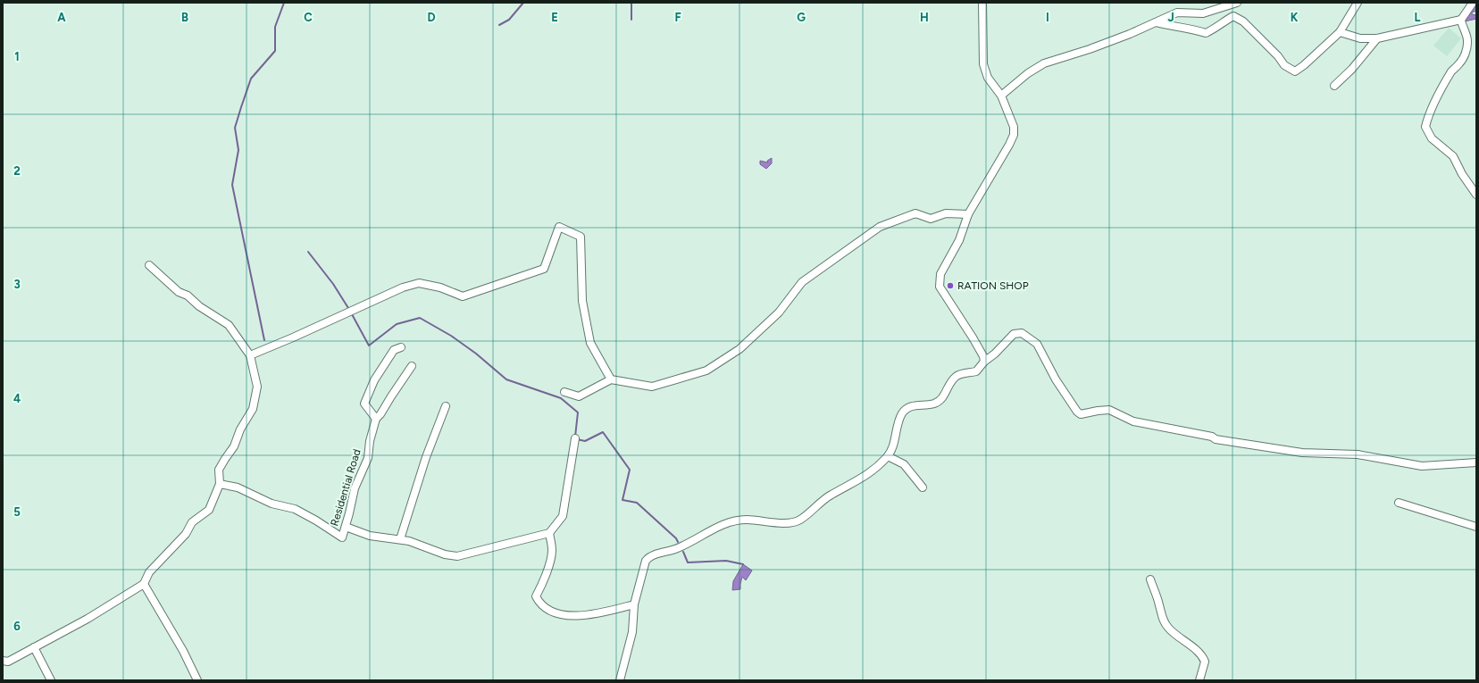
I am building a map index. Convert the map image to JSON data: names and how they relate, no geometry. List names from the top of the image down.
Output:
{
  "streets": {
    "street": ["Residential Road"]
  },
  "places": ["RATION SHOP"],
  "grid": {
    "columns": [
      "A",
      "B",
      "C",
      "D",
      "E",
      "F",
      "G",
      "H",
      "I",
      "J",
      "K",
      "L"
    ],
    "rows": [
      "1",
      "2",
      "3",
      "4",
      "5",
      "6"
    ]
  }
}
